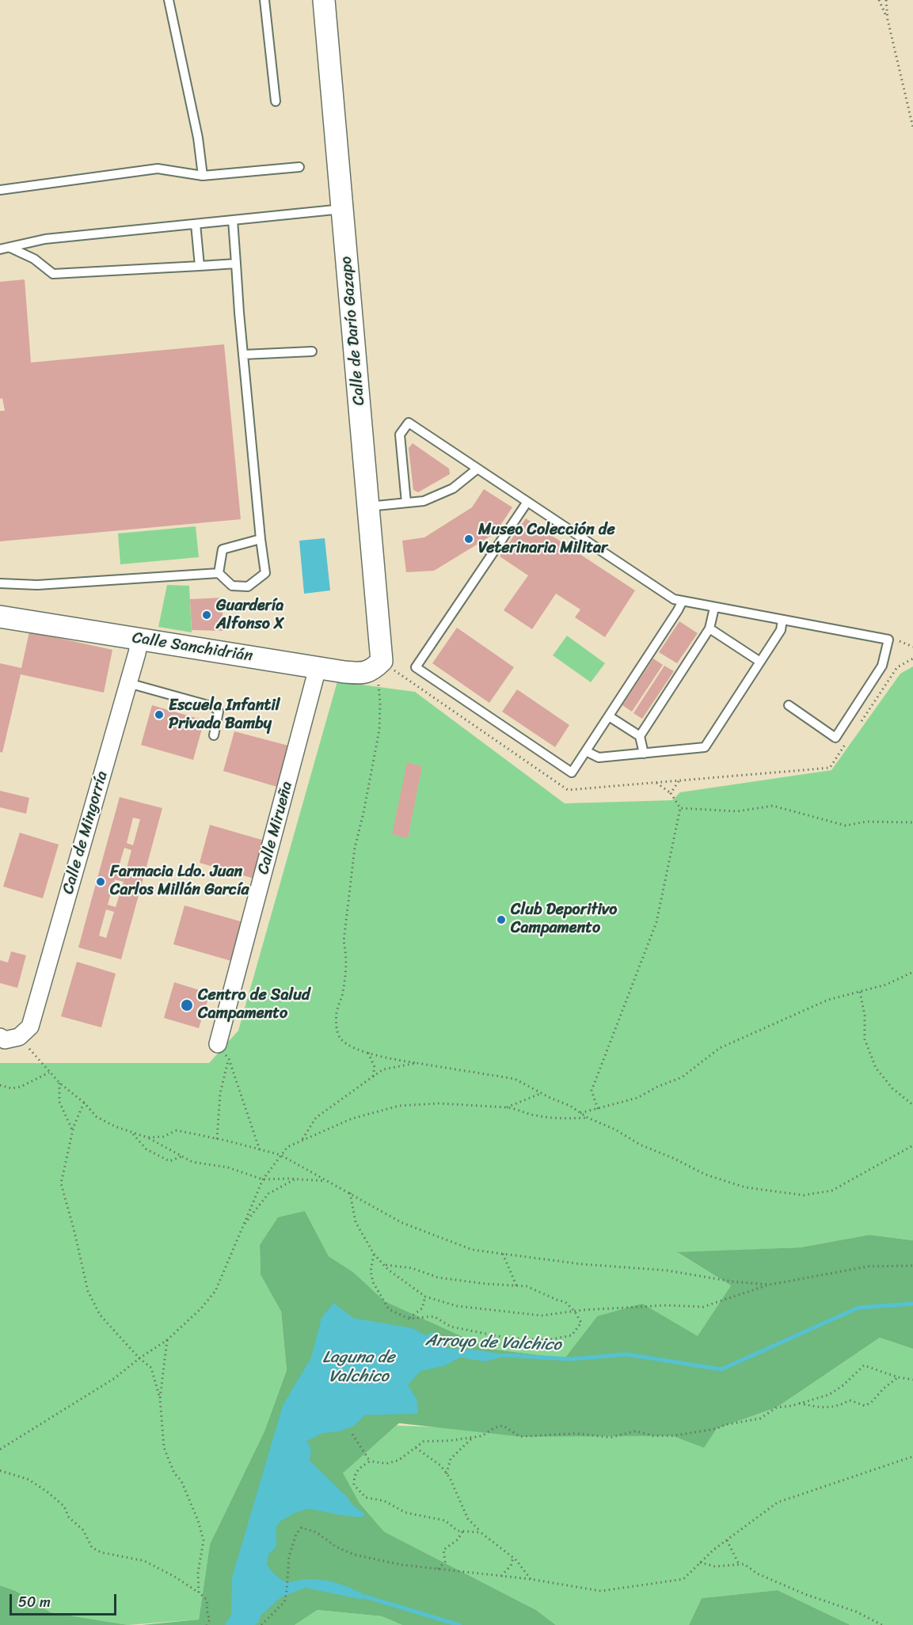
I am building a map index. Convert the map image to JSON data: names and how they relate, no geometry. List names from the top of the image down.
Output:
{
  "streets": {
    "street": [
      "Calle de Darío Gazapo",
      "Calle Sanchidrián",
      "Calle Mirueña",
      "Calle de Mingorría"
    ]
  },
  "crossings": [
    ["Calle de Darío Gazapo", "Calle Sanchidrián"],
    ["Calle Sanchidrián", "Calle Mirueña"],
    ["Calle Sanchidrián", "Calle de Mingorría"]
  ],
  "water": ["Arroyo de Valchico", "Laguna de Valchico"],
  "places": [
    "Museo Colección de Veterinaria Militar",
    "Guardería Alfonso X",
    "Escuela Infantil Privada Bamby",
    "Farmacia Ldo. Juan Carlos Millán García",
    "Club Deporitivo Campamento",
    "Centro de Salud Campamento"
  ],
  "scale_bar": "50 m"
}
